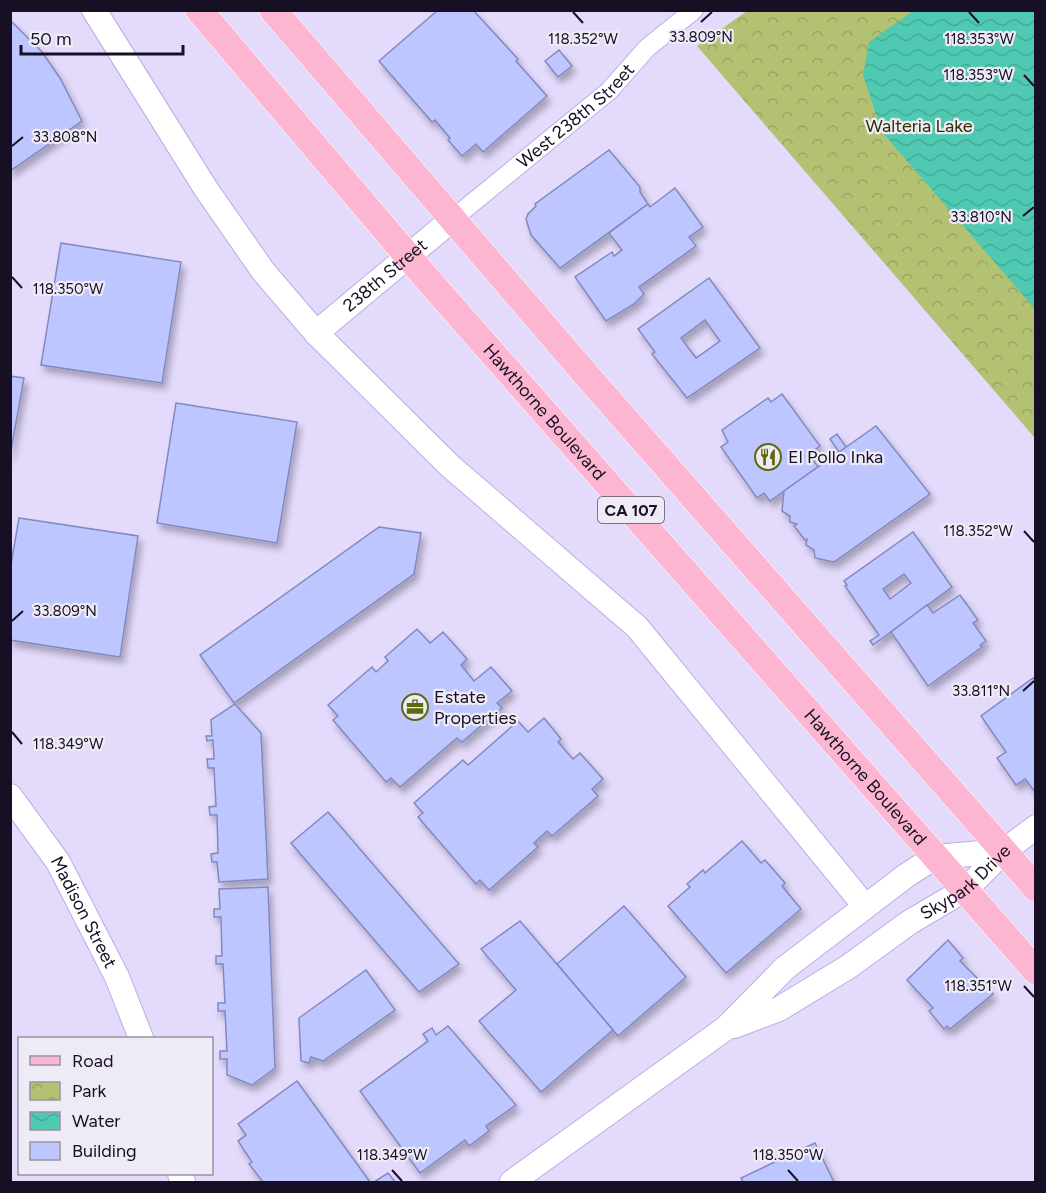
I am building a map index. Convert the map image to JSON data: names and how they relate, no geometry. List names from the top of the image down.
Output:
{
  "streets": {
    "main road": ["Hawthorne Boulevard", "CA 107"],
    "street": [
      "West 238th Street",
      "238th Street",
      "Skypark Drive",
      "Madison Street"
    ]
  },
  "crossings": [
    ["West 238th Street", "238th Street"],
    ["West 238th Street", "CA 107"],
    ["238th Street", "Hawthorne Boulevard"],
    ["238th Street", "CA 107"],
    ["Hawthorne Boulevard", "Skypark Drive"],
    ["CA 107", "Skypark Drive"]
  ],
  "parks": ["Walteria Lake"],
  "places": {
    "restaurant": ["El Pollo Inka"],
    "office": ["Estate Properties"]
  },
  "legend": [
    "Road",
    "Park",
    "Water",
    "Building"
  ],
  "scale_bar": "50 m",
  "coordinates": [
    "33.809°N",
    "118.352°W",
    "118.353°W",
    "33.808°N",
    "33.810°N",
    "118.350°W",
    "33.811°N",
    "118.349°W",
    "118.351°W"
  ]
}
